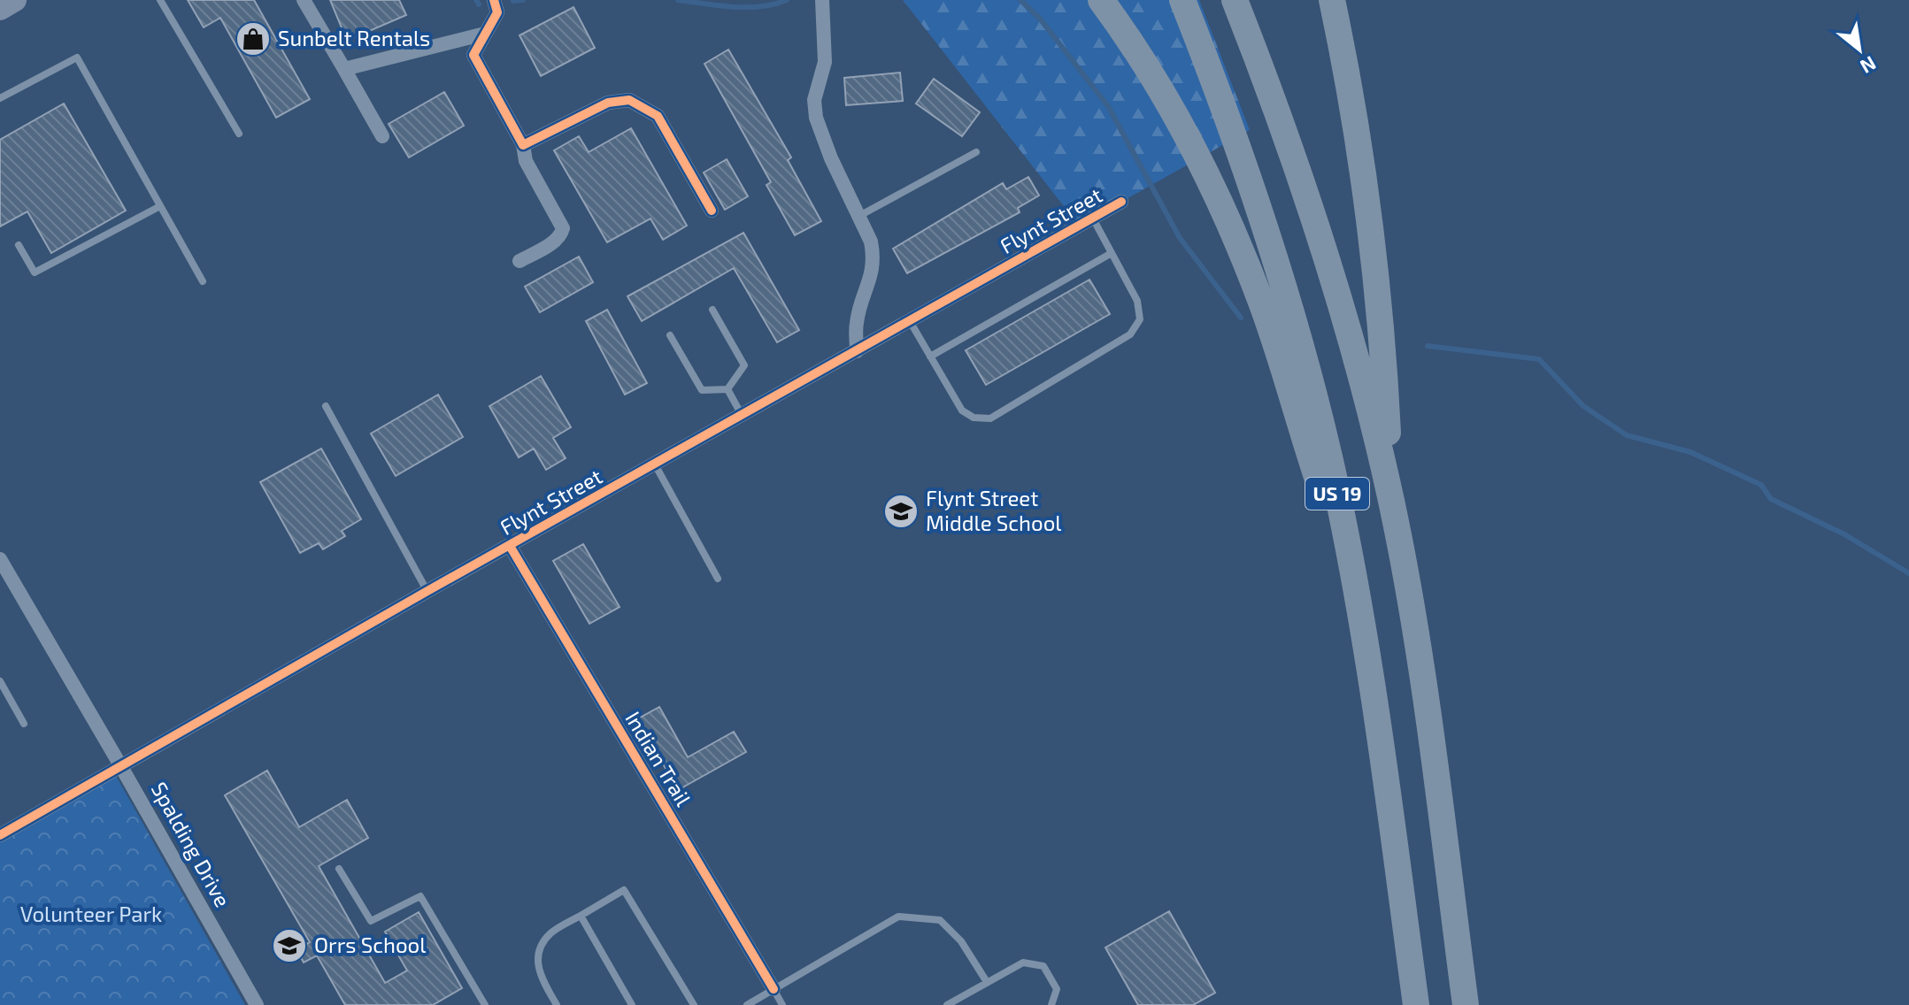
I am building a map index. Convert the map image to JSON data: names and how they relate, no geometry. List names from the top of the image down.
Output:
{
  "streets": {
    "highway": ["US 19"],
    "street": ["Flynt Street", "Indian Trail", "Spalding Drive"]
  },
  "crossings": [
    ["Flynt Street", "Indian Trail"],
    ["Flynt Street", "Spalding Drive"]
  ],
  "parks": ["Volunteer Park"],
  "places": {
    "shop": ["Sunbelt Rentals"],
    "school or university": ["Flynt Street Middle School", "Orrs School"]
  },
  "north": "bottom right"
}
